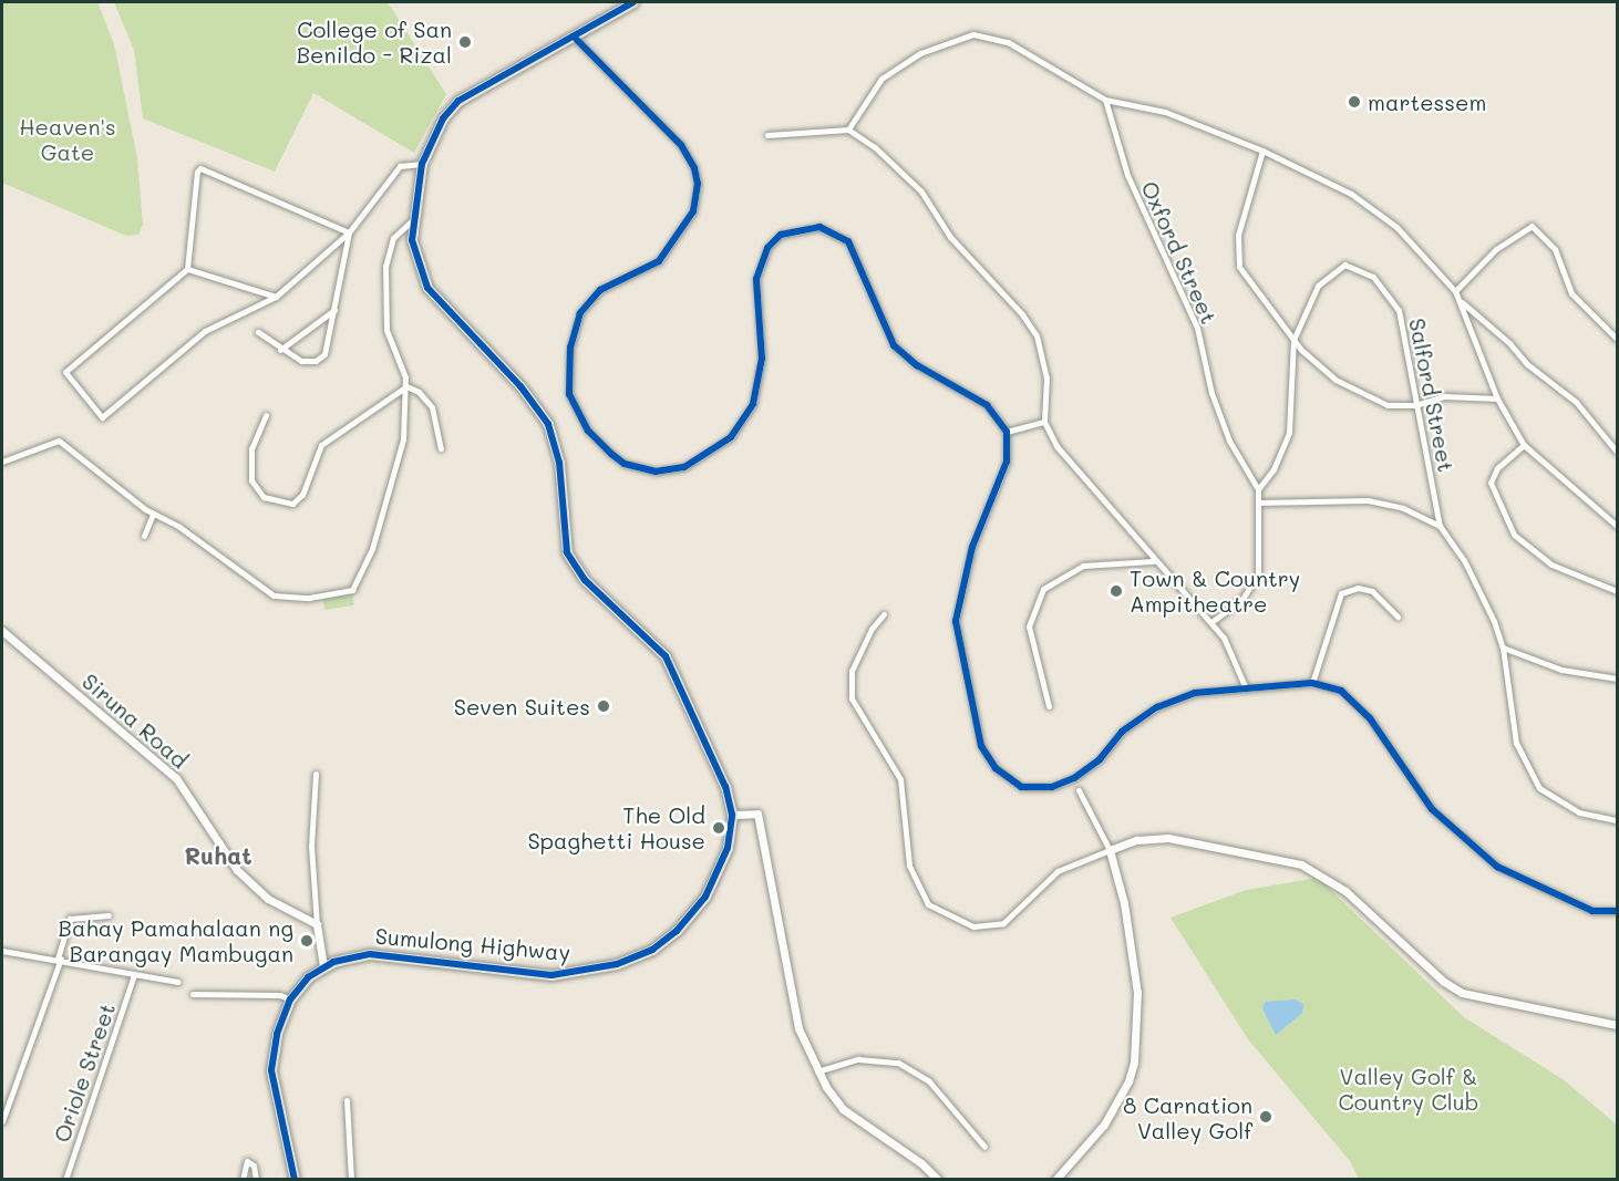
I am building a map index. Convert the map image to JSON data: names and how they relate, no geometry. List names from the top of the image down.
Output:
{
  "streets": {
    "main road": ["Sumulong Highway"],
    "street": [
      "Oxford Street",
      "Salford Street",
      "Siruna Road",
      "Oriole Street"
    ]
  },
  "crossings": [
    ["Oxford Street", "Salford Street"]
  ],
  "districts": ["Ruhat"],
  "parks": ["Heaven's Gate", "Valley Golf & Country Club"],
  "places": [
    "College of San Benildo - Rizal",
    "martessem",
    "Town & Country Ampitheatre",
    "Seven Suites",
    "The Old Spaghetti House",
    "Bahay Pamahalaan ng Barangay Mambugan",
    "8 Carnation Valley Golf"
  ]
}
